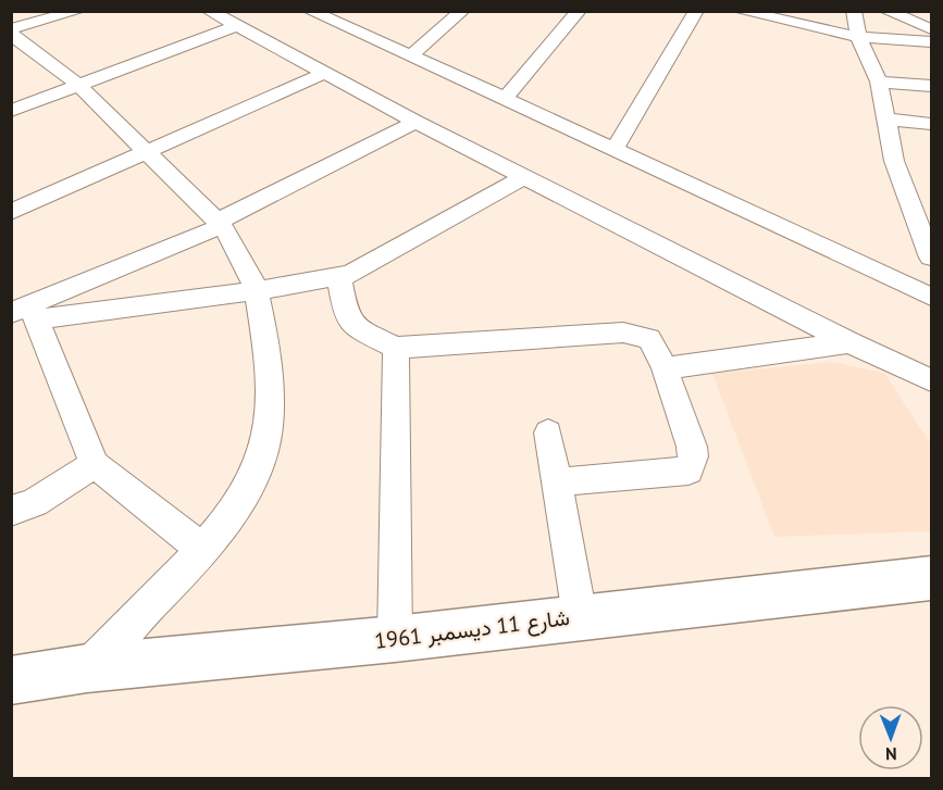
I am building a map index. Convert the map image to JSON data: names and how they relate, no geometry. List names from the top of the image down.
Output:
{
  "streets": {
    "main road": ["شارع 11 ديسمبر 1961"]
  },
  "north": "bottom"
}
